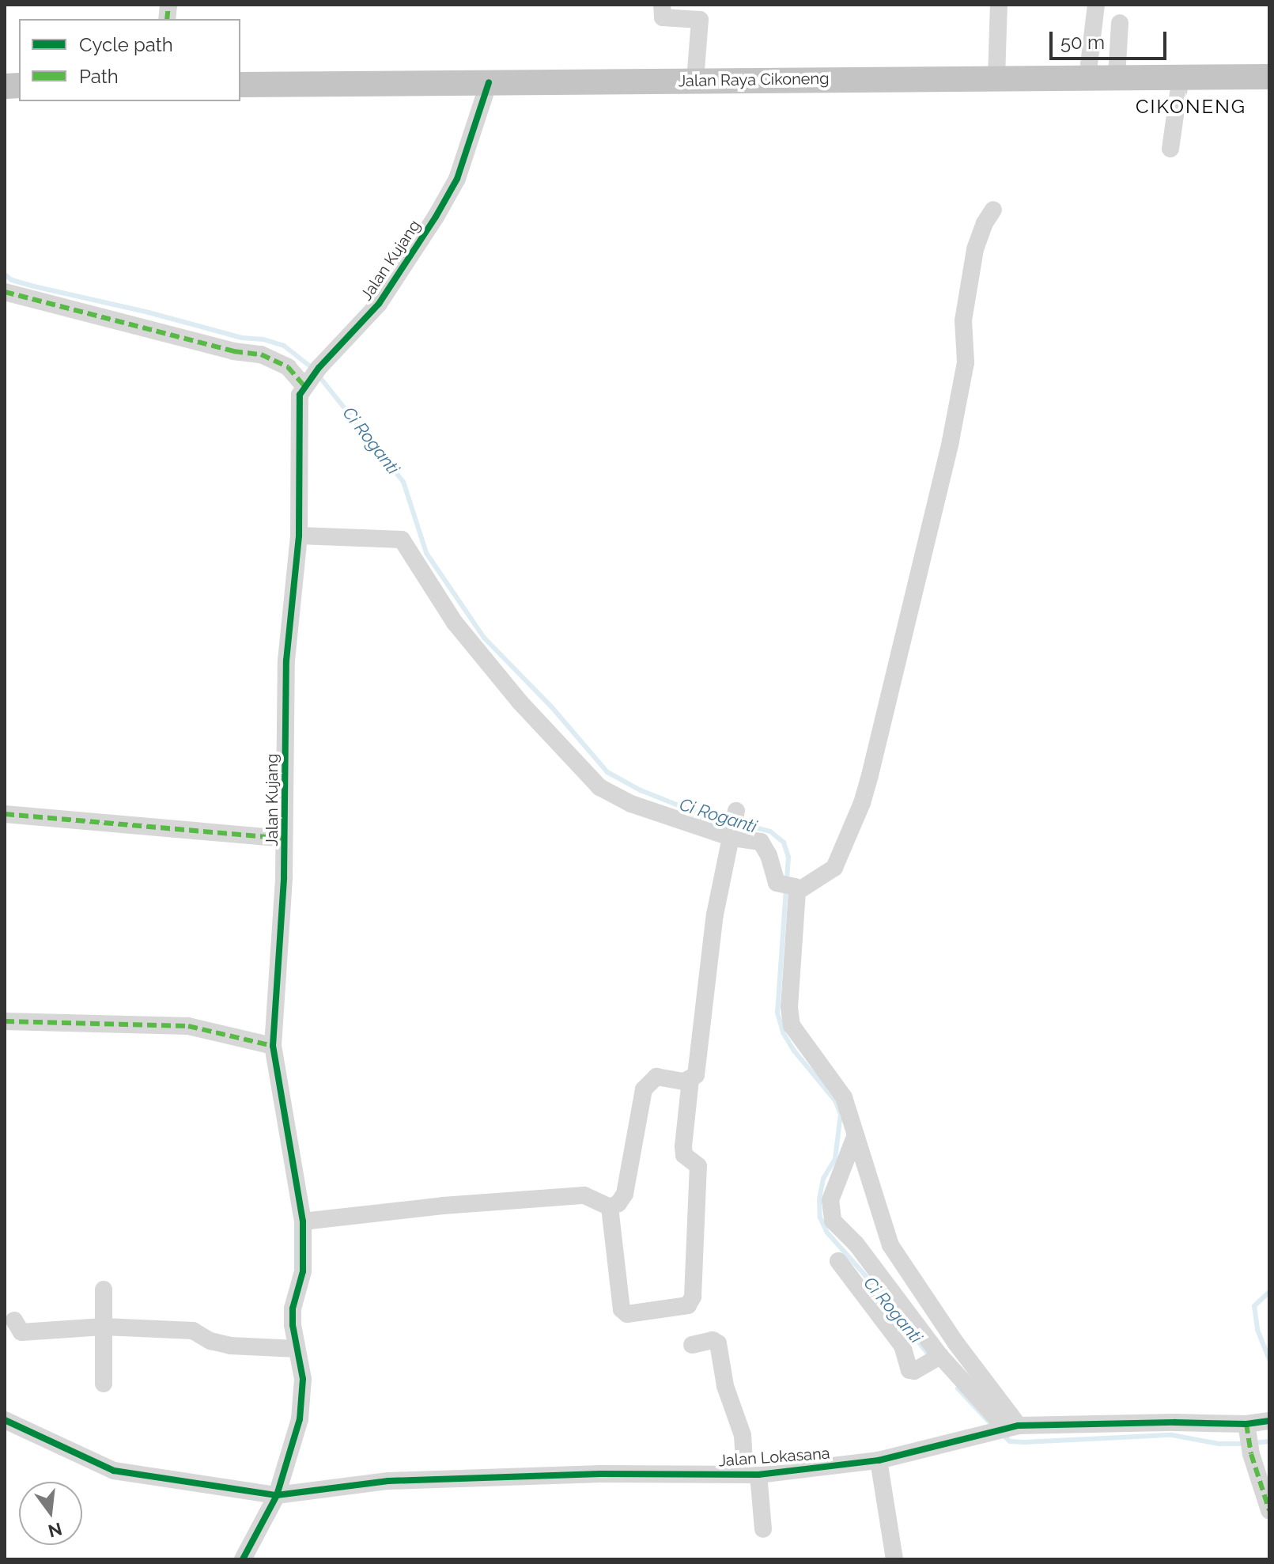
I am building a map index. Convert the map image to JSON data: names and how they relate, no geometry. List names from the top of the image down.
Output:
{
  "streets": {
    "highway": ["Jalan Raya Cikoneng"],
    "street": ["Jalan Kujang", "Jalan Lokasana"]
  },
  "crossings": [
    ["Jalan Raya Cikoneng", "Jalan Kujang"],
    ["Jalan Kujang", "Jalan Lokasana"]
  ],
  "districts": ["CIKONENG"],
  "water": ["Ci Roganti"],
  "legend": ["Cycle path", "Path"],
  "scale_bar": "50 m",
  "north": "bottom"
}
